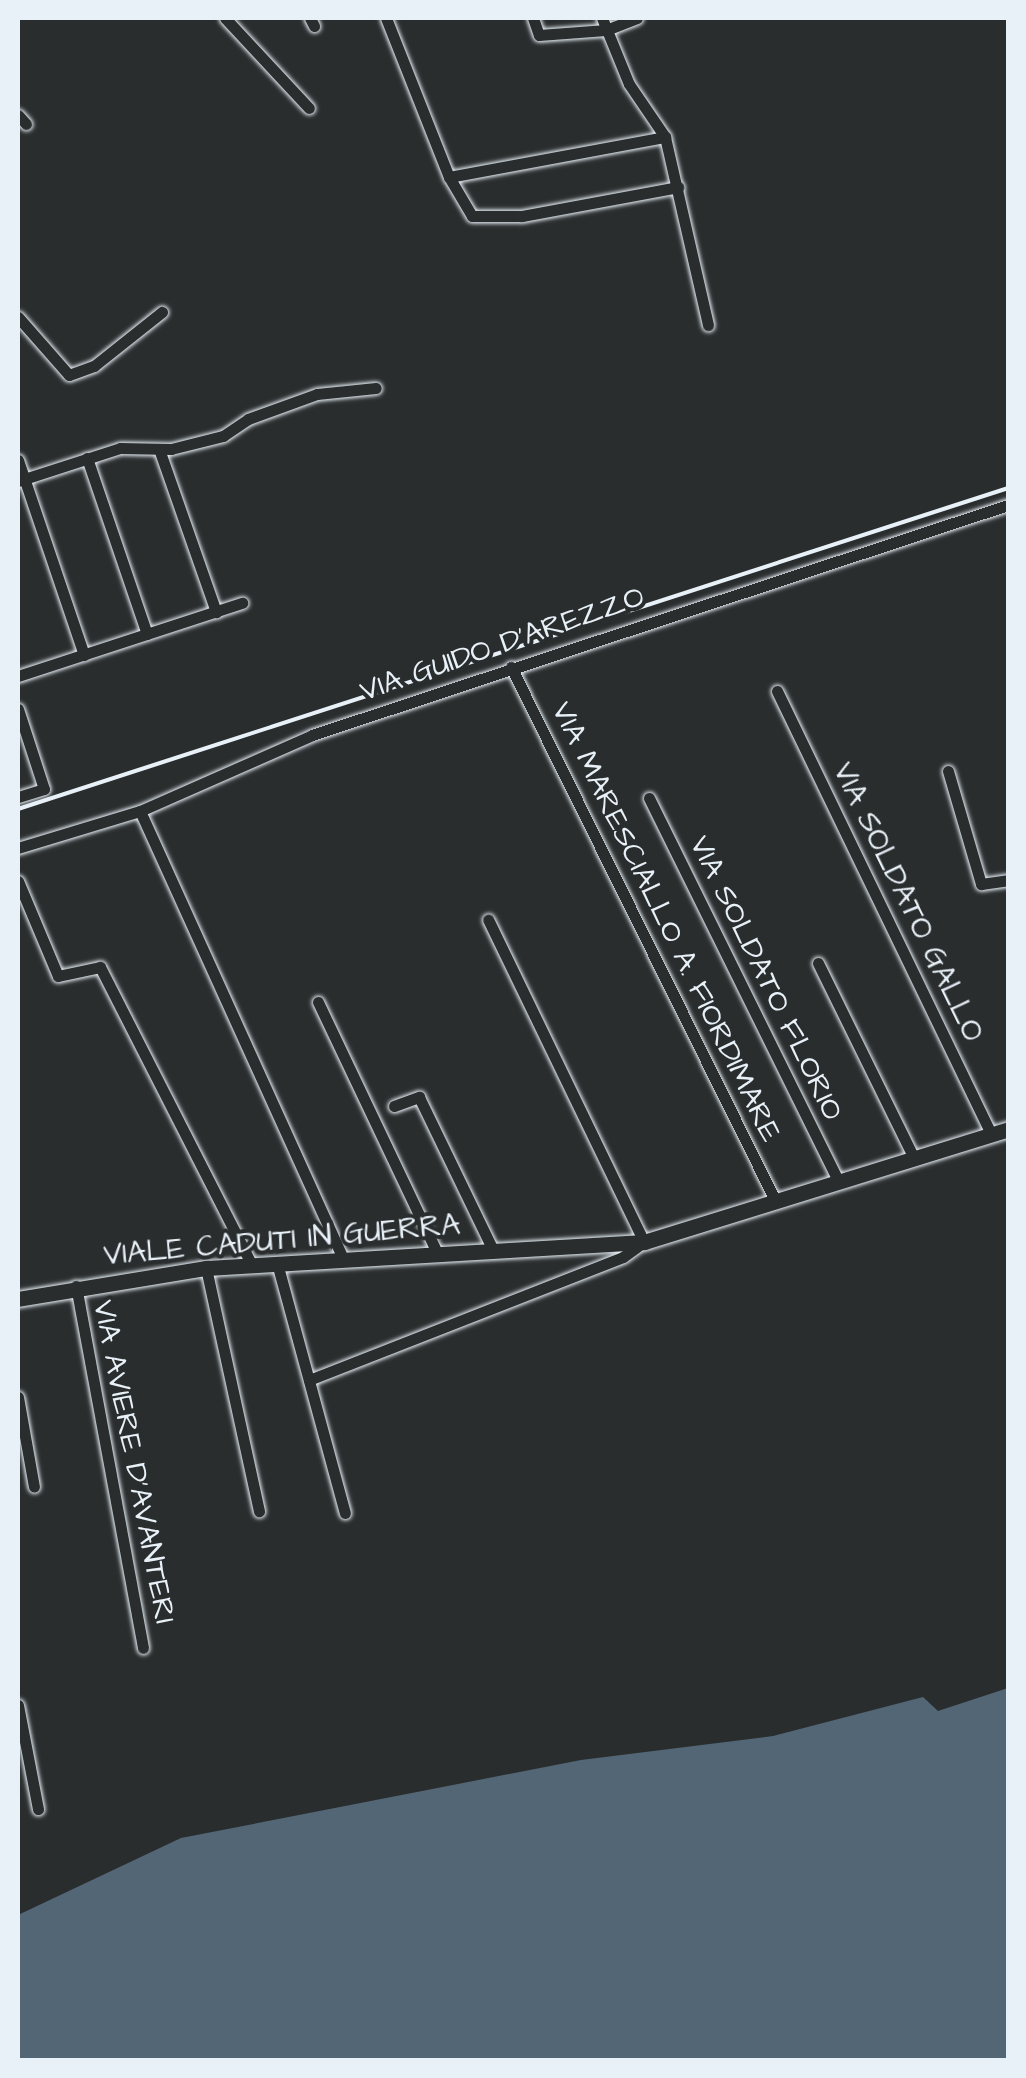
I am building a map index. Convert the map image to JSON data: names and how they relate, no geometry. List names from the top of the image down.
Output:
{
  "streets": {
    "street": [
      "VIA GUIDO D'AREZZO",
      "VIA SOLDATO GALLO",
      "VIA MARESCIALLO A. FIORDIMARE",
      "VIA SOLDATO FLORIO",
      "VIALE CADUTI IN GUERRA",
      "VIA AVIERE D'AVANTERI"
    ]
  },
  "crossings": [
    ["VIA GUIDO D'AREZZO", "VIA MARESCIALLO A. FIORDIMARE"],
    ["VIA SOLDATO GALLO", "VIALE CADUTI IN GUERRA"],
    ["VIA MARESCIALLO A. FIORDIMARE", "VIALE CADUTI IN GUERRA"],
    ["VIA SOLDATO FLORIO", "VIALE CADUTI IN GUERRA"],
    ["VIALE CADUTI IN GUERRA", "VIA AVIERE D'AVANTERI"]
  ]
}
